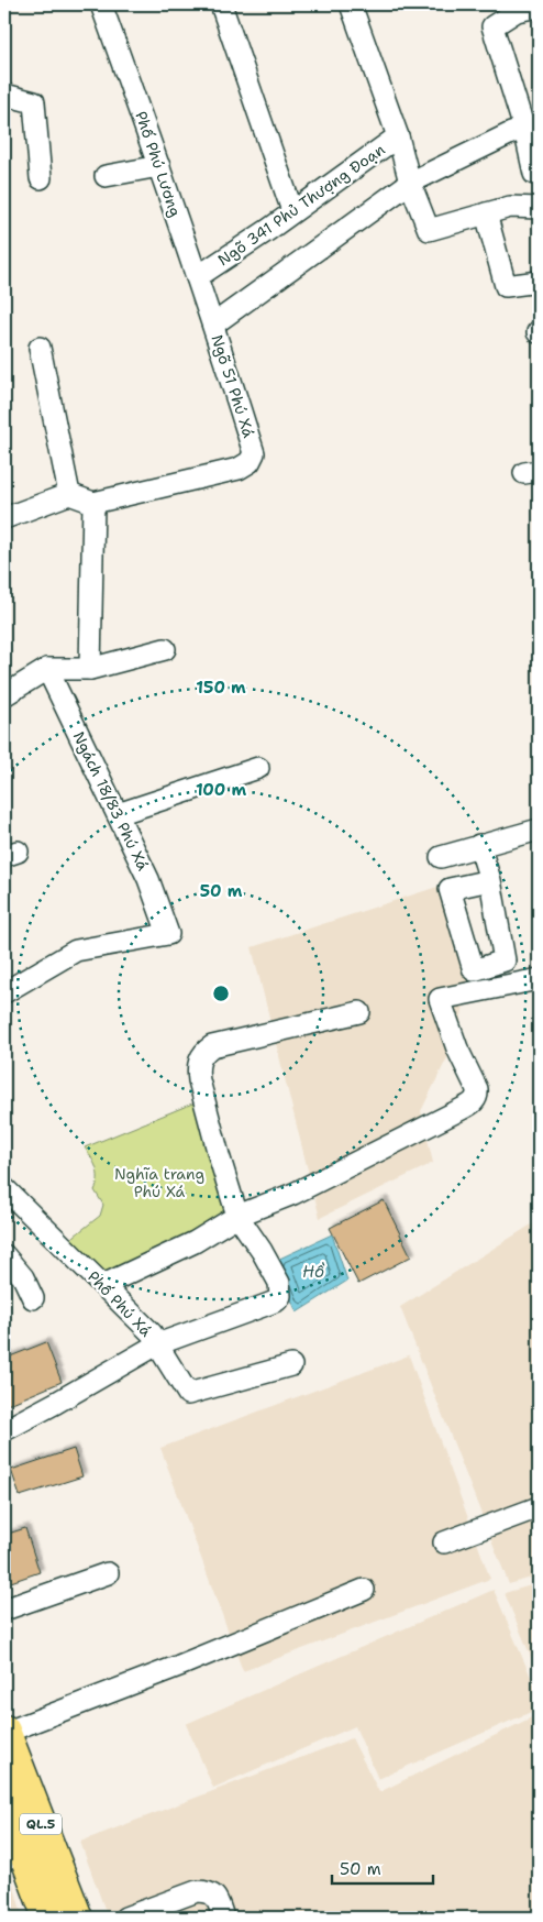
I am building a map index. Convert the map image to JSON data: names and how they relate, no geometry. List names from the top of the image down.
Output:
{
  "streets": {
    "highway": ["QL.5"],
    "street": [
      "Phố Phú Lương",
      "Ngõ 341 Phủ Thượng Đoạn",
      "Ngõ 51 Phú Xá",
      "Ngách 18/83 Phú Xá",
      "Phố Phú Xá"
    ]
  },
  "crossings": [
    ["Phố Phú Lương", "Ngõ 341 Phủ Thượng Đoạn"],
    ["Phố Phú Lương", "Ngõ 51 Phú Xá"]
  ],
  "water": ["Hồ"],
  "parks": ["Nghĩa trang Phú Xá"],
  "scale_bar": "50 m",
  "rings": ["150 m", "100 m", "50 m"]
}
